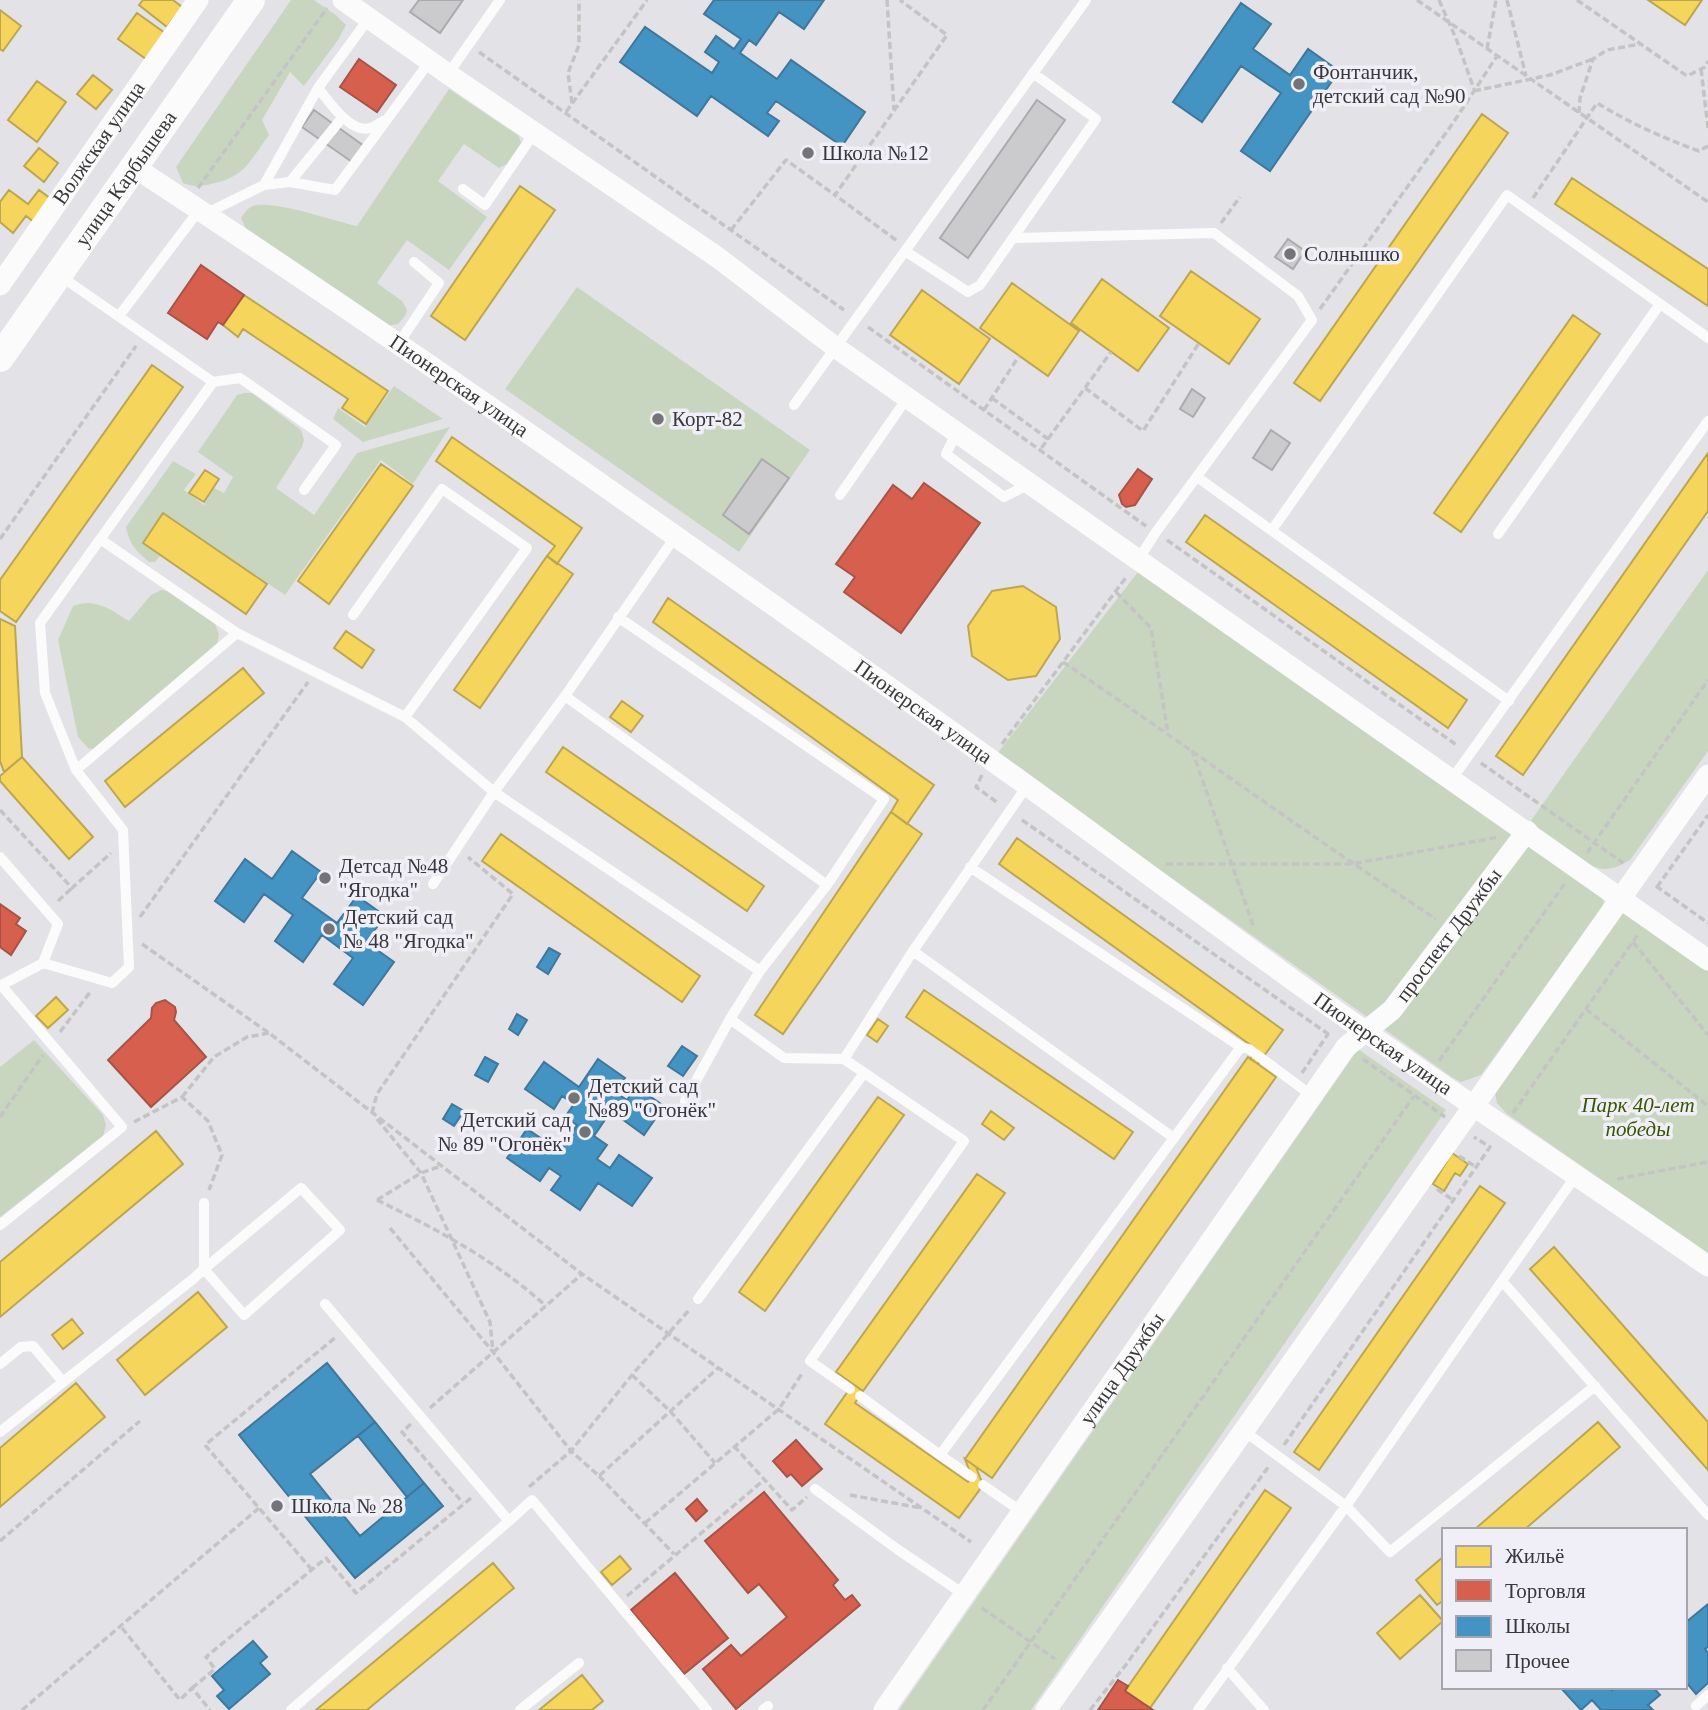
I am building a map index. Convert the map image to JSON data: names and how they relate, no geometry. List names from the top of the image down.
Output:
{
  "streets": {
    "street": [
      "Волжская улица",
      "улица Карбышева",
      "Пионерская улица",
      "проспект Дружбы",
      "улица Дружбы"
    ]
  },
  "crossings": [
    ["улица Карбышева", "Пионерская улица"],
    ["Пионерская улица", "проспект Дружбы"],
    ["Пионерская улица", "улица Дружбы"],
    ["проспект Дружбы", "улица Дружбы"]
  ],
  "parks": ["Парк 40-лет победы"],
  "places": [
    "Фонтанчик, детский сад №90",
    "Школа №12",
    "Солнышко",
    "Корт-82",
    "Детсад №48 \"Ягодка\"",
    "Детский сад № 48 \"Ягодка\"",
    "Детский сад №89 \"Огонёк\"",
    "Детский сад № 89 \"Огонёк\"",
    "Школа № 28"
  ],
  "legend": [
    "Жильё",
    "Торговля",
    "Школы",
    "Прочее"
  ]
}
